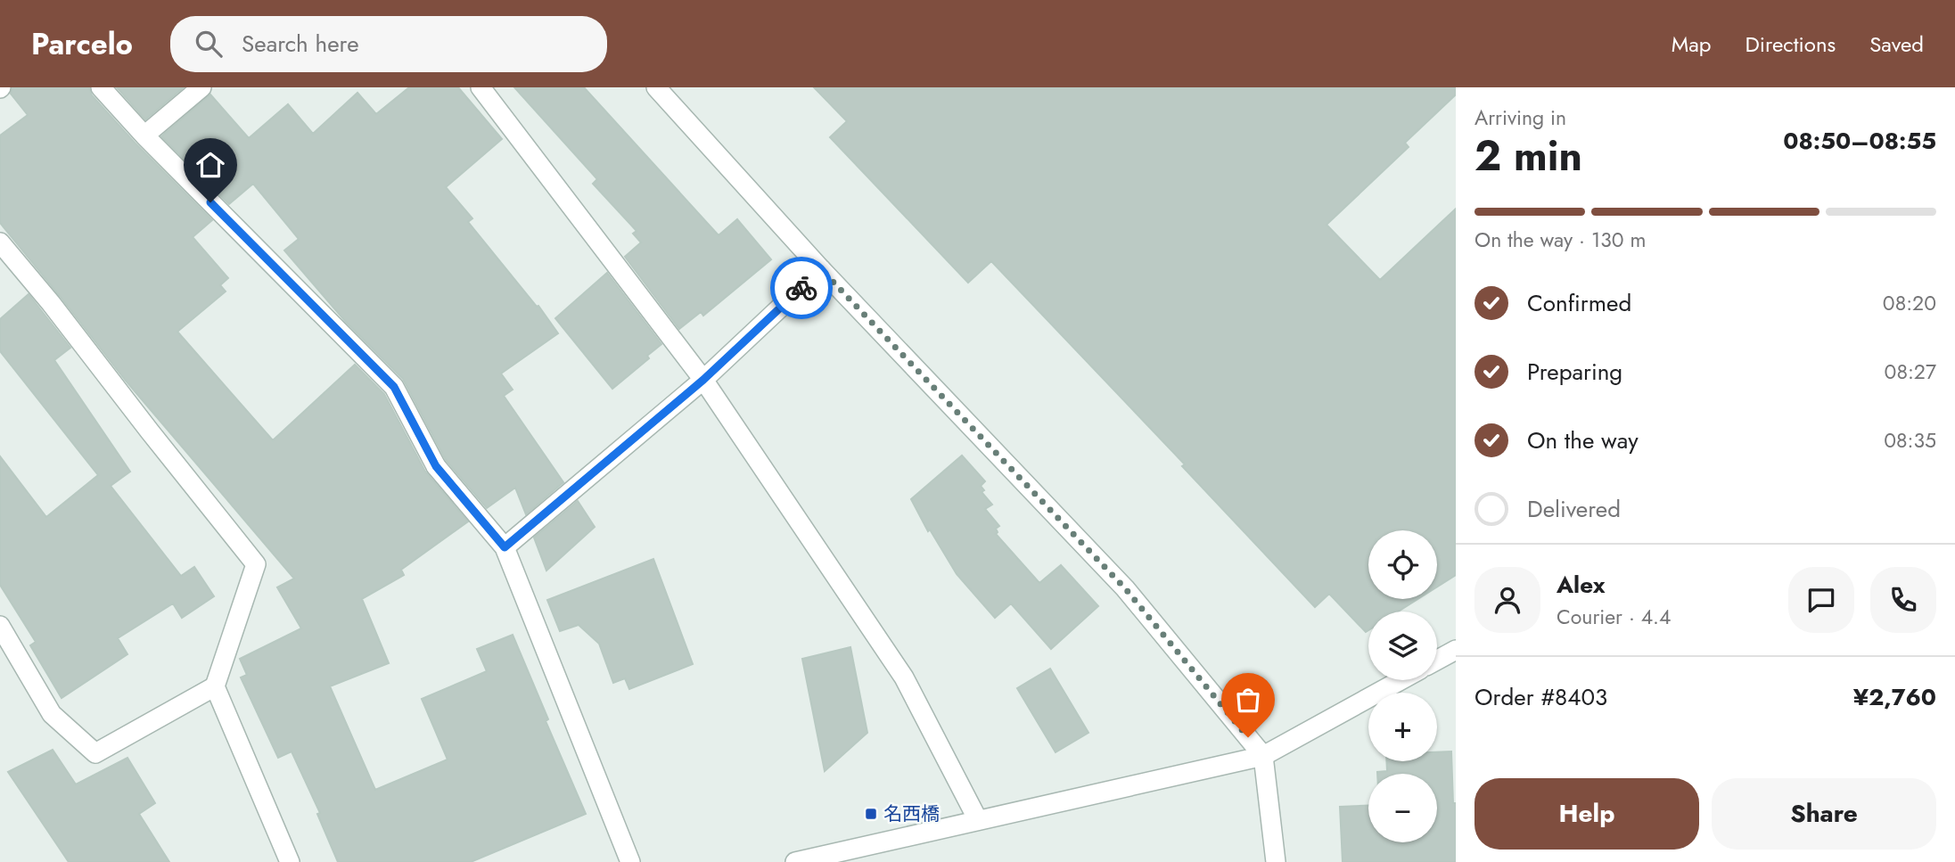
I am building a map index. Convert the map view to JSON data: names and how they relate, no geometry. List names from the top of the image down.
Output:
{
  "places": {
    "transit": ["名西橋"]
  },
  "page": {
    "header": "Parcelo",
    "search": "Search here",
    "nav": ["Map", "Directions", "Saved"],
    "heading": ["2 min", "Arriving in", "08:50–08:55"],
    "panel": [
      "Alex",
      "Courier · 4.4",
      "Order #8403",
      "¥2,760"
    ],
    "bar": "On the way · 130 m",
    "list": [
      ["Confirmed", "08:20"],
      ["Preparing", "08:27"],
      ["On the way", "08:35"],
      "Delivered"
    ],
    "map_buttons": ["+", "−"],
    "buttons": ["Help", "Share"]
  }
}
